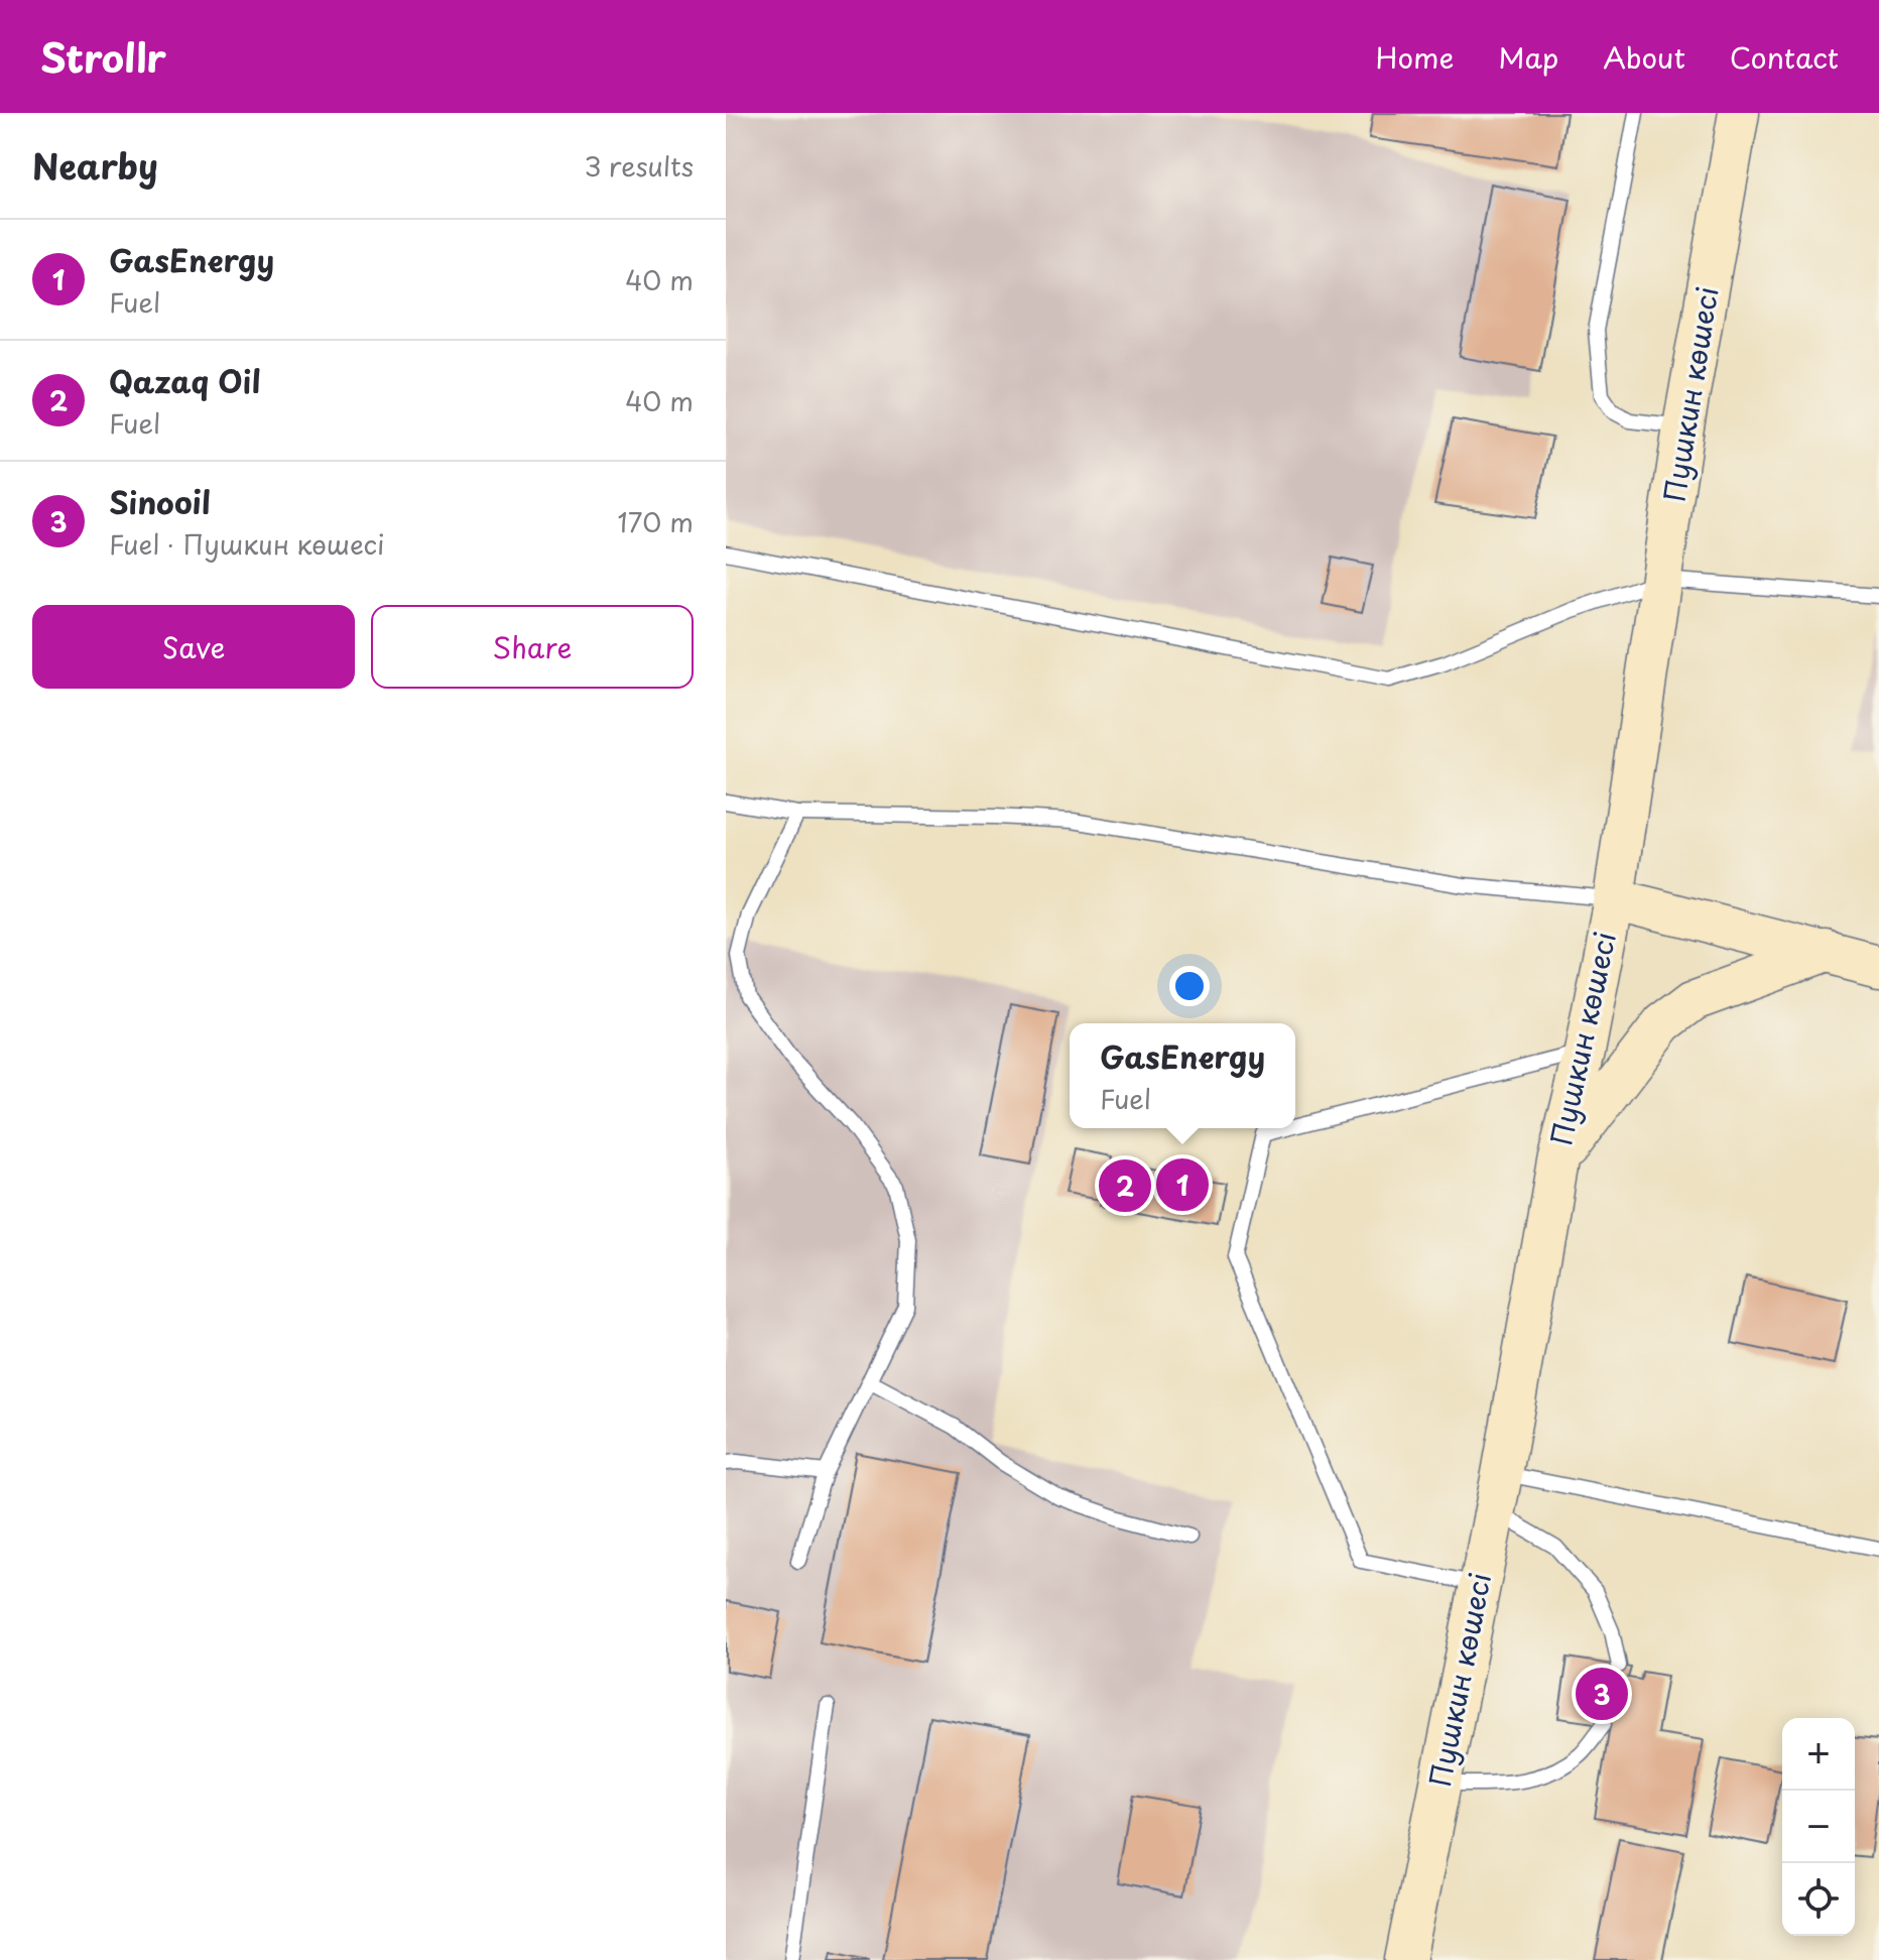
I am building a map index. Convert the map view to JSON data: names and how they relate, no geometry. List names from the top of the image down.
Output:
{
  "streets": {
    "main road": ["Пушкин көшесі"]
  },
  "page": {
    "header": "Strollr",
    "nav": [
      "Home",
      "Map",
      "About",
      "Contact"
    ],
    "heading": ["Nearby", "3 results"],
    "list": [
      {
        "mark": "1",
        "name": "GasEnergy",
        "note": "Fuel",
        "value": "40 m"
      },
      {
        "mark": "2",
        "name": "Qazaq Oil",
        "note": "Fuel",
        "value": "40 m"
      },
      {
        "mark": "3",
        "name": "Sinooil",
        "note": "Fuel · Пушкин көшесі",
        "value": "170 m"
      }
    ],
    "buttons": ["Save", "Share"],
    "popup": ["GasEnergy", "Fuel"],
    "pins": ["1", "2", "3"],
    "map_buttons": ["+", "−"]
  }
}
